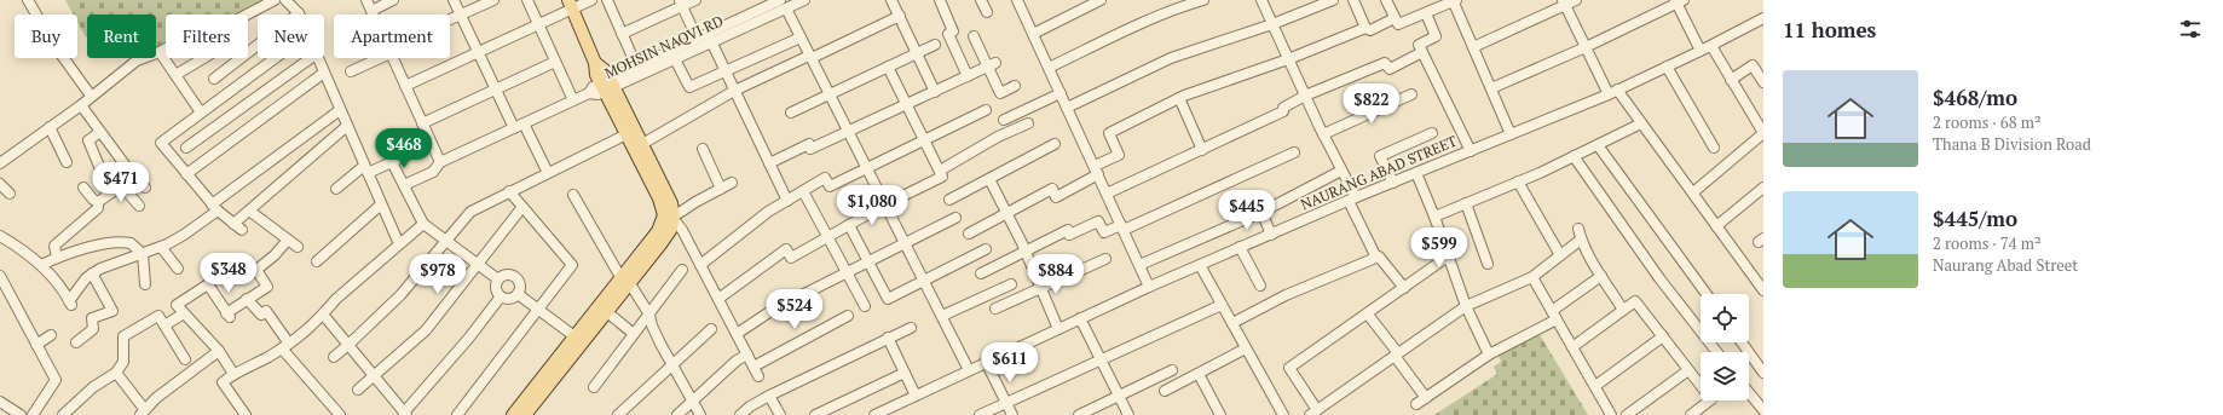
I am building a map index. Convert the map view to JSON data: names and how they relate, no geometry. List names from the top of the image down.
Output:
{
  "streets": {
    "street": ["MOHSIN NAQVI RD", "NAURANG ABAD STREET"]
  },
  "page": {
    "heading": "11 homes",
    "chip": [
      "Buy",
      "Rent",
      "Filters",
      "New",
      "Apartment"
    ],
    "list": [
      {
        "name": "$468/mo",
        "note": "2 rooms · 68 m² · Thana B Division Road"
      },
      {
        "name": "$445/mo",
        "note": "2 rooms · 74 m² · Naurang Abad Street"
      }
    ],
    "price": [
      "$822",
      "$468",
      "$471",
      "$1,080",
      "$445",
      "$599",
      "$348",
      "$978",
      "$884",
      "$524",
      "$611"
    ]
  }
}
